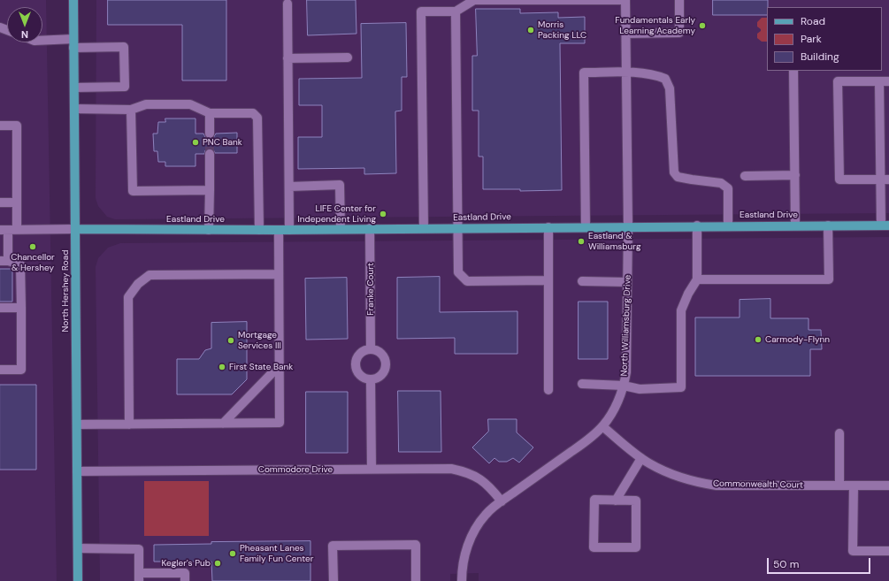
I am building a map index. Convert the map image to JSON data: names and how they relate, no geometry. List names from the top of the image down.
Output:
{
  "streets": {
    "main road": ["Eastland Drive", "North Hershey Road"],
    "street": [
      "Franke Court",
      "North Williamsburg Drive",
      "Commodore Drive",
      "Commonwealth Court"
    ]
  },
  "crossings": [
    ["Eastland Drive", "Franke Court"],
    ["Eastland Drive", "North Hershey Road"],
    ["Eastland Drive", "North Williamsburg Drive"],
    ["North Hershey Road", "Commodore Drive"],
    ["North Williamsburg Drive", "Commodore Drive"],
    ["North Williamsburg Drive", "Commonwealth Court"]
  ],
  "places": [
    "Fundamentals Early Learning Academy",
    "Morris Packing LLC",
    "PNC Bank",
    "LIFE Center for Independent Living",
    "Eastland & Williamsburg",
    "Chancellor & Hershey",
    "Carmody-Flynn",
    "Mortgage Services III",
    "First State Bank",
    "Pheasant Lanes Family Fun Center",
    "Kegler's Pub"
  ],
  "legend": ["Road", "Park", "Building"],
  "scale_bar": "50 m",
  "north": "bottom"
}
